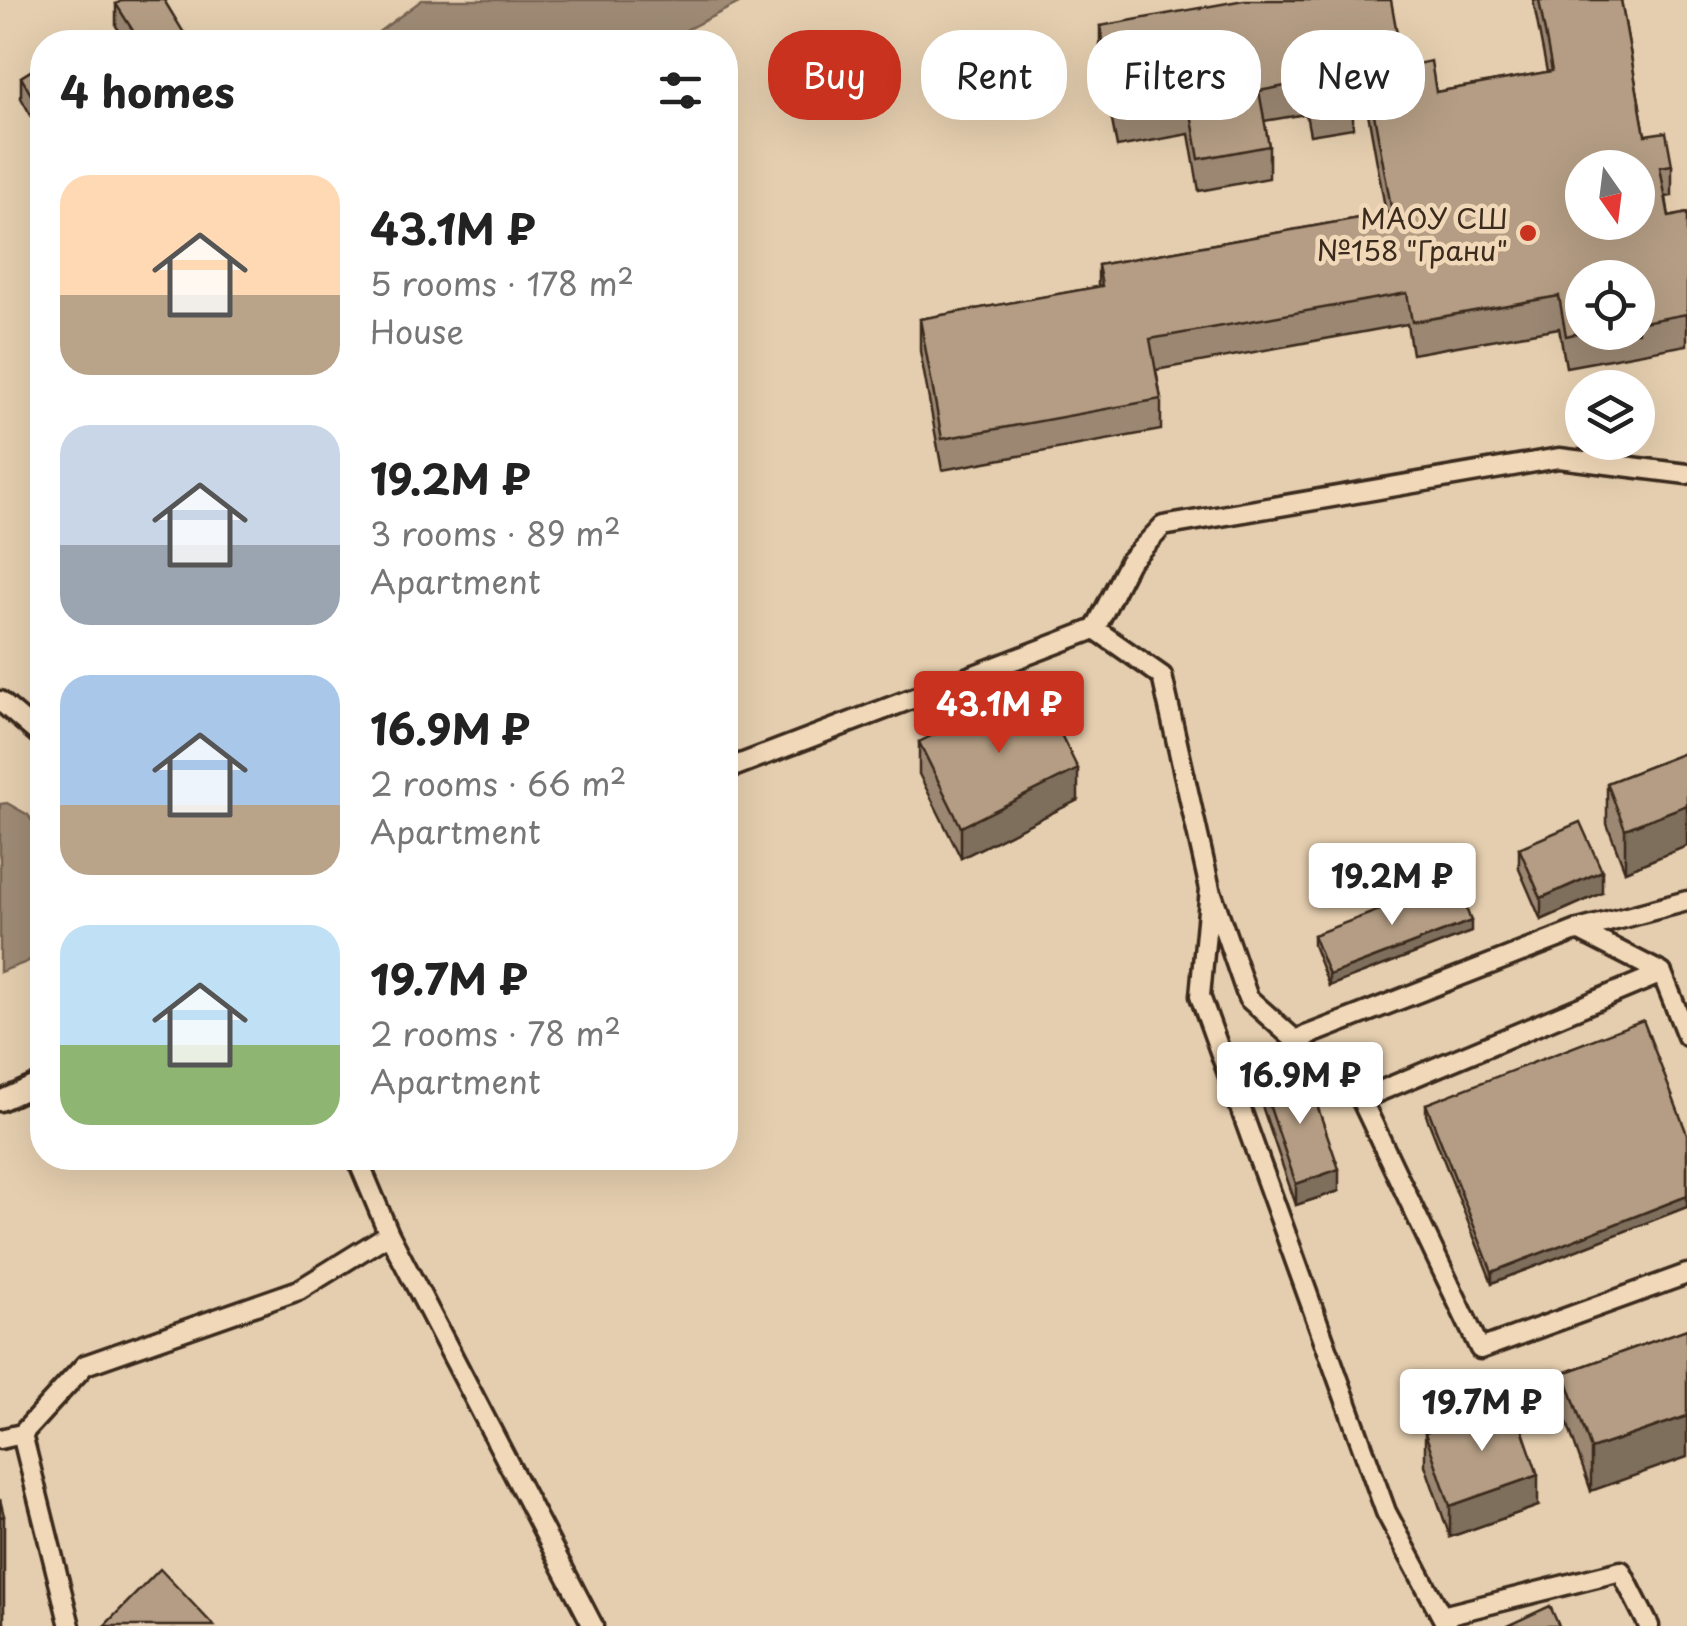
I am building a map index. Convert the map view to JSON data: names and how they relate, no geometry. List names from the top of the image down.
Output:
{
  "places": ["МАОУ СШ №158 \"Грани\""],
  "north": "bottom",
  "page": {
    "chip": [
      "Buy",
      "Rent",
      "Filters",
      "New"
    ],
    "heading": "4 homes",
    "list": [
      {
        "name": "43.1M ₽",
        "note": "5 rooms · 178 m² · House"
      },
      {
        "name": "19.2M ₽",
        "note": "3 rooms · 89 m² · Apartment"
      },
      {
        "name": "16.9M ₽",
        "note": "2 rooms · 66 m² · Apartment"
      },
      {
        "name": "19.7M ₽",
        "note": "2 rooms · 78 m² · Apartment"
      }
    ],
    "price": [
      "43.1M ₽",
      "19.2M ₽",
      "16.9M ₽",
      "19.7M ₽"
    ]
  }
}
